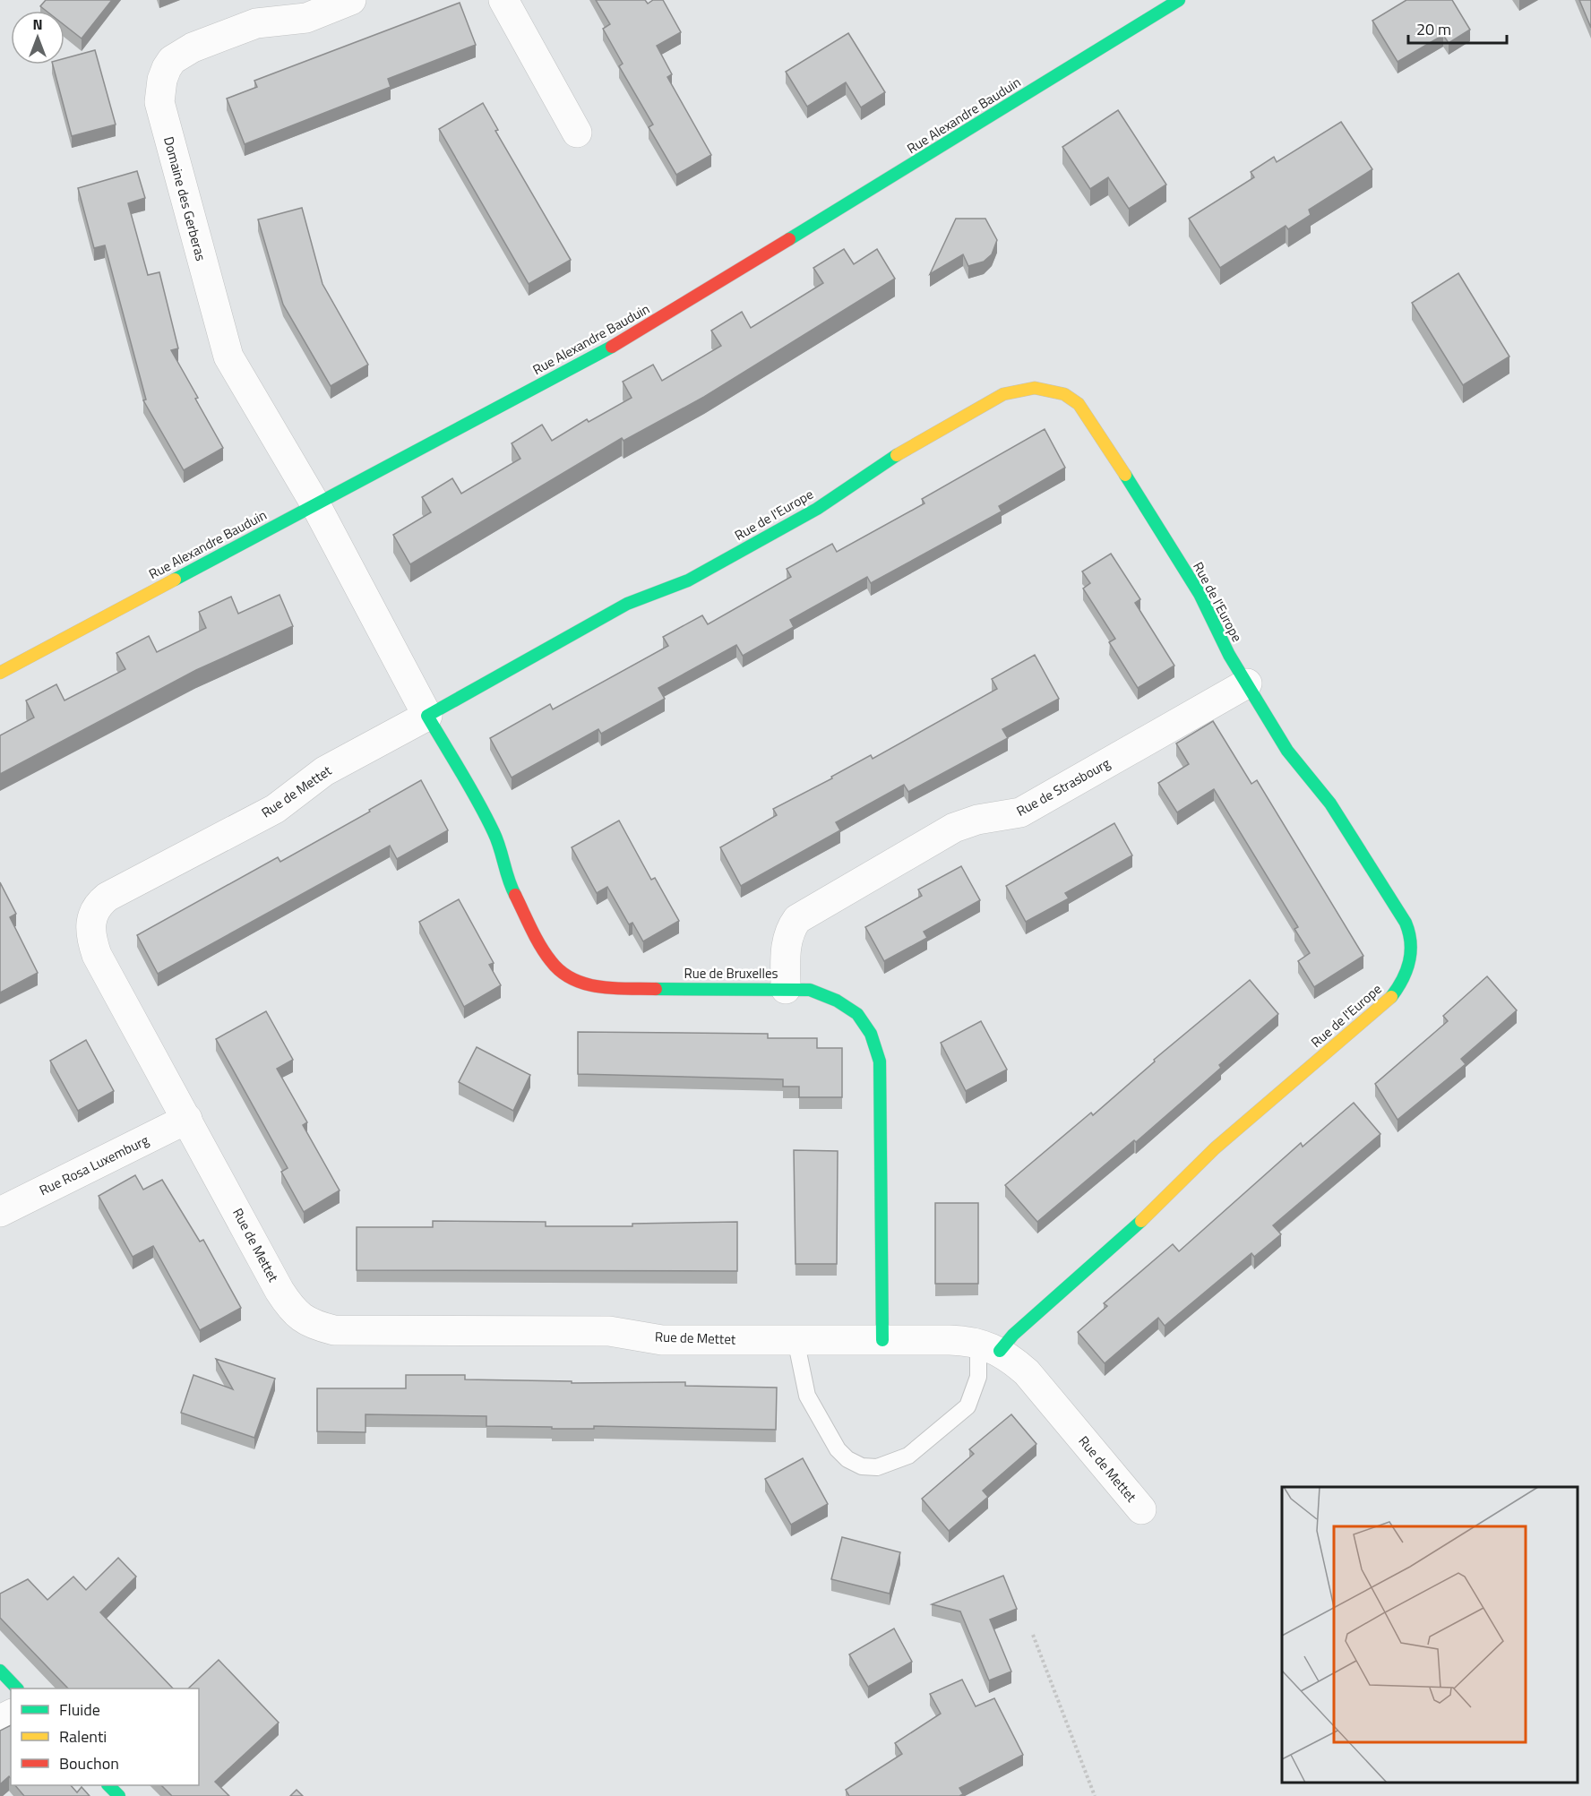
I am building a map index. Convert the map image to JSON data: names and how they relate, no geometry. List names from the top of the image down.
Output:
{
  "streets": {
    "street": [
      "Rue Alexandre Bauduin",
      "Domaine des Gerberas",
      "Rue de l'Europe",
      "Rue de Strasbourg",
      "Rue de Mettet",
      "Rue de Bruxelles",
      "Rue Rosa Luxemburg"
    ]
  },
  "crossings": [
    ["Rue Alexandre Bauduin", "Domaine des Gerberas"],
    ["Rue de l'Europe", "Rue de Strasbourg"],
    ["Rue de l'Europe", "Rue de Mettet"],
    ["Rue de l'Europe", "Rue de Bruxelles"],
    ["Rue de Strasbourg", "Rue de Bruxelles"],
    ["Rue de Mettet", "Rue de Bruxelles"],
    ["Rue de Mettet", "Rue Rosa Luxemburg"]
  ],
  "legend": ["Fluide", "Ralenti", "Bouchon"],
  "scale_bar": "20 m",
  "north": "top"
}
